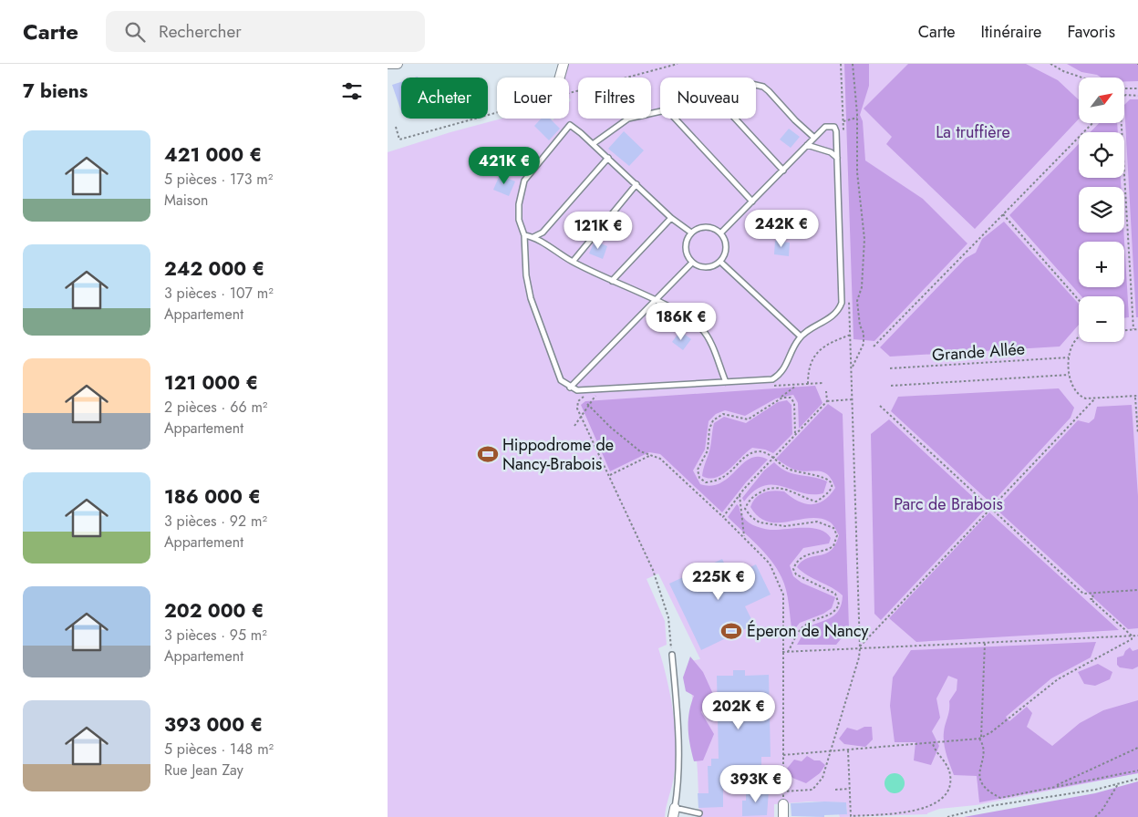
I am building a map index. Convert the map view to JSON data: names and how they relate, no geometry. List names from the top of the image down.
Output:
{
  "streets": {
    "path": ["Grande Allée"]
  },
  "parks": ["La truffière", "Parc de Brabois"],
  "places": {
    "sports": ["Hippodrome de Nancy-Brabois", "Éperon de Nancy"]
  },
  "north": "top right",
  "page": {
    "header": "Carte",
    "search": "Rechercher",
    "nav": ["Carte", "Itinéraire", "Favoris"],
    "heading": "7 biens",
    "map_buttons": ["+", "−"],
    "chip": [
      "Acheter",
      "Louer",
      "Filtres",
      "Nouveau"
    ],
    "list": [
      {
        "name": "421 000 €",
        "note": "5 pièces · 173 m² · Maison"
      },
      {
        "name": "242 000 €",
        "note": "3 pièces · 107 m² · Appartement"
      },
      {
        "name": "121 000 €",
        "note": "2 pièces · 66 m² · Appartement"
      },
      {
        "name": "186 000 €",
        "note": "3 pièces · 92 m² · Appartement"
      },
      {
        "name": "202 000 €",
        "note": "3 pièces · 95 m² · Appartement"
      },
      {
        "name": "393 000 €",
        "note": "5 pièces · 148 m² · Rue Jean Zay"
      }
    ],
    "price": [
      "421K €",
      "242K €",
      "121K €",
      "186K €",
      "225K €",
      "202K €",
      "393K €"
    ]
  }
}
